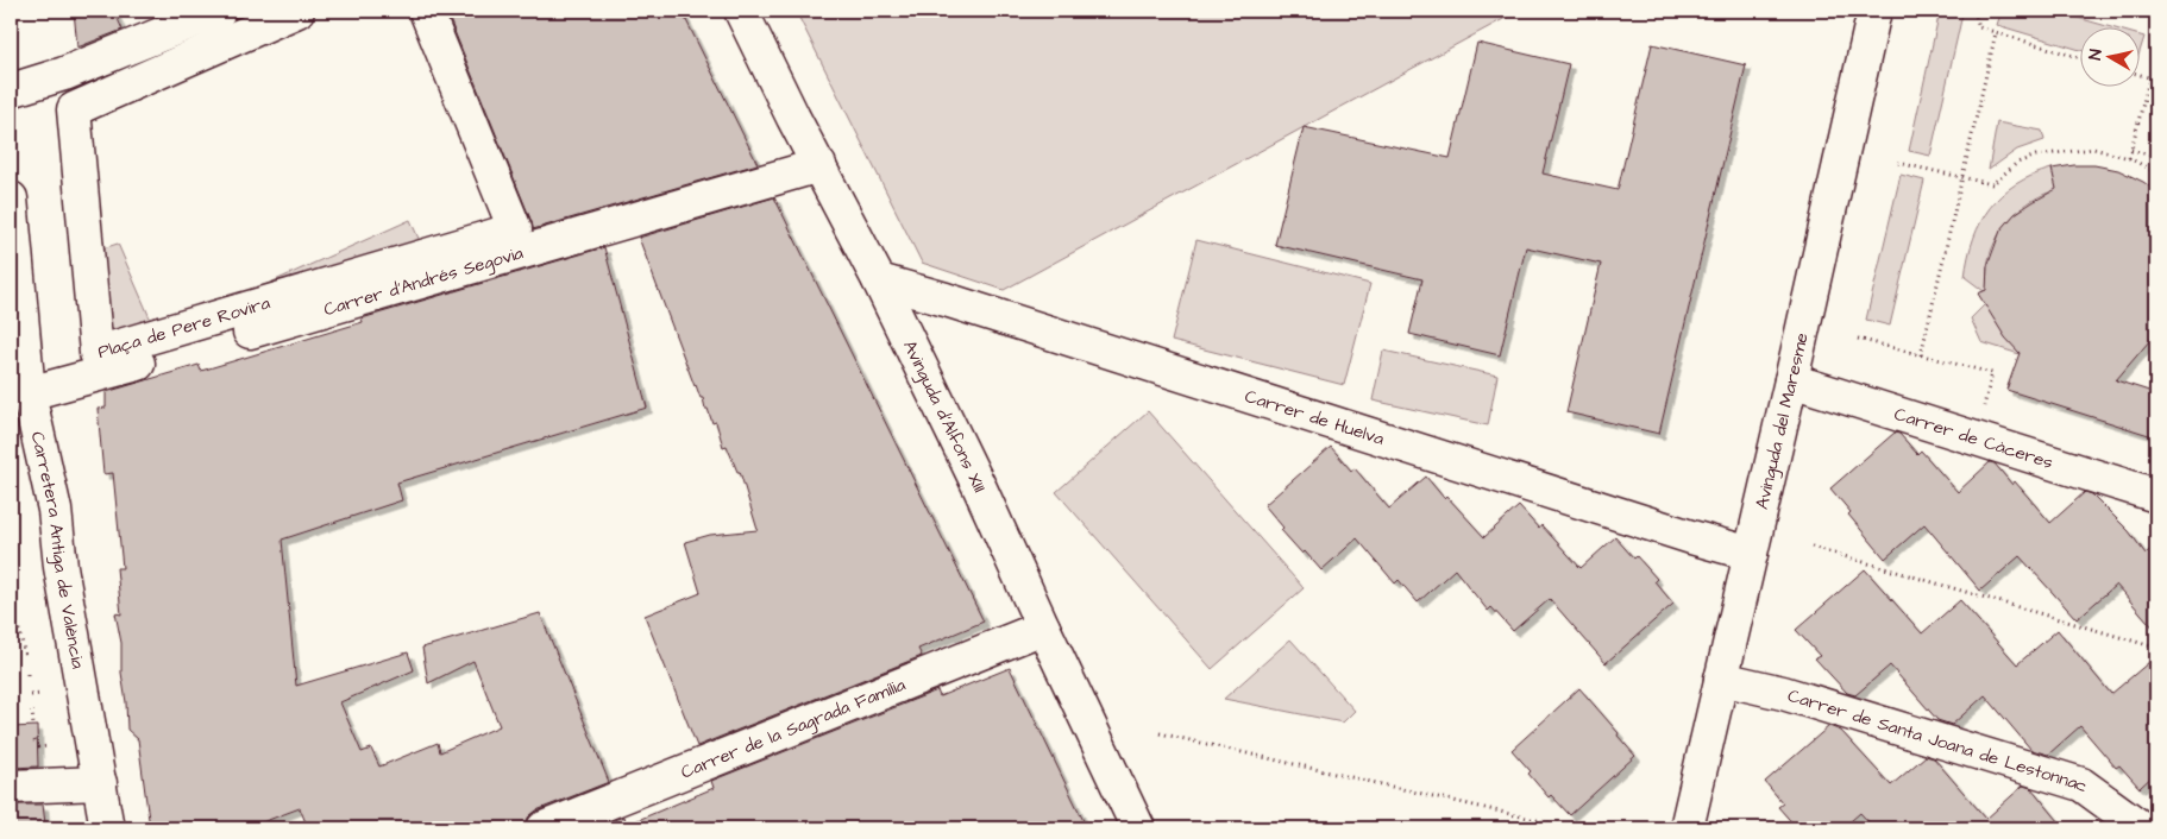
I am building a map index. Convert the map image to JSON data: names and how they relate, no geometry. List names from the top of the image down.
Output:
{
  "streets": {
    "street": [
      "Carrer d'Andrés Segovia",
      "Plaça de Pere Rovira",
      "Avinguda d'Alfons XIII",
      "Carrer de Huelva",
      "Avinguda del Maresme",
      "Carrer de Càceres",
      "Carretera Antiga de València",
      "Carrer de la Sagrada Família",
      "Carrer de Santa Joana de Lestonnac"
    ]
  },
  "crossings": [
    ["Carrer d'Andrés Segovia", "Avinguda d'Alfons XIII"],
    ["Carrer d'Andrés Segovia", "Carretera Antiga de València"],
    ["Avinguda d'Alfons XIII", "Carrer de Huelva"],
    ["Avinguda d'Alfons XIII", "Carrer de la Sagrada Família"],
    ["Carrer de Huelva", "Avinguda del Maresme"],
    ["Avinguda del Maresme", "Carrer de Càceres"],
    ["Avinguda del Maresme", "Carrer de Santa Joana de Lestonnac"]
  ],
  "north": "left"
}
